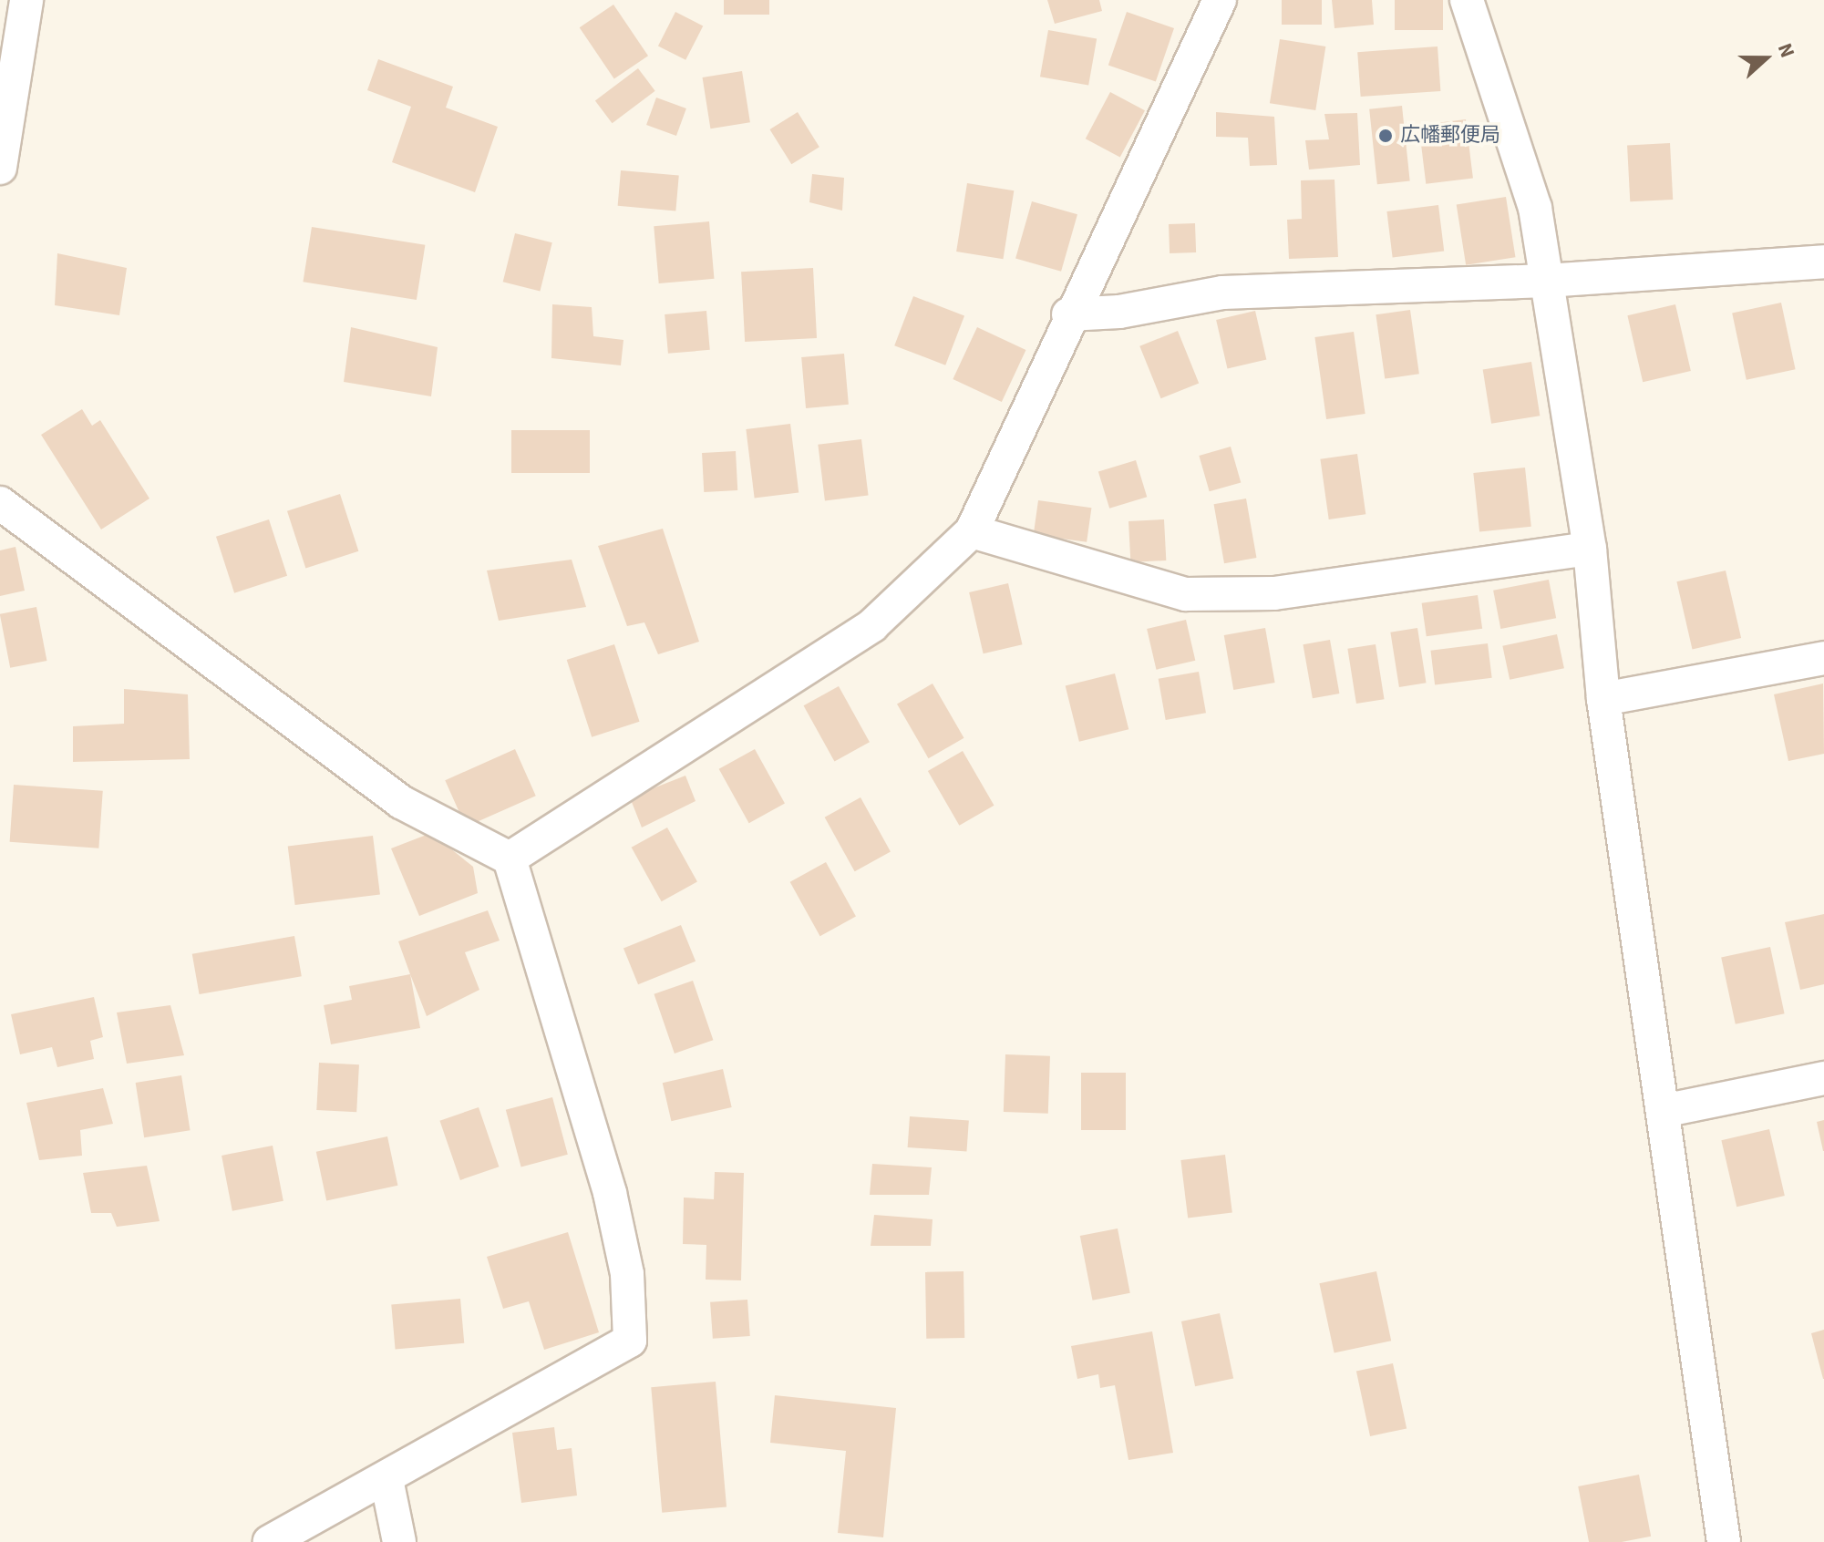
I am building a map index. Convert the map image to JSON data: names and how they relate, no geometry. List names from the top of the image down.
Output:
{
  "places": ["広幡郵便局"],
  "north": "right"
}
